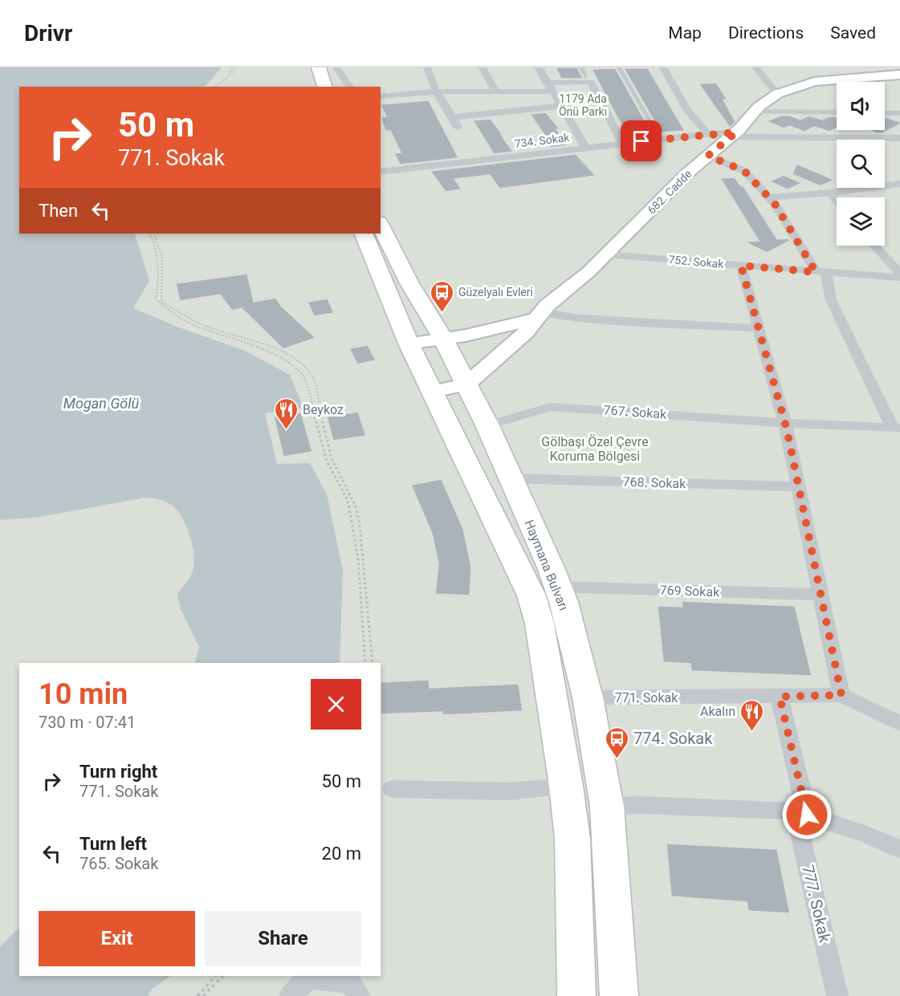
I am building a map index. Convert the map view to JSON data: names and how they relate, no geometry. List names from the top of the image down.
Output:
{
  "streets": {
    "highway": ["Haymana Bulvarı"],
    "main road": ["682. Cadde"],
    "street": [
      "734. Sokak",
      "752. Sokak",
      "767. Sokak",
      "768. Sokak",
      "769 Sokak",
      "771. Sokak",
      "777. Sokak"
    ]
  },
  "crossings": [
    ["734. Sokak", "682. Cadde"],
    ["682. Cadde", "752. Sokak"],
    ["682. Cadde", "Haymana Bulvarı"],
    ["767. Sokak", "Haymana Bulvarı"],
    ["768. Sokak", "Haymana Bulvarı"],
    ["Haymana Bulvarı", "769 Sokak"],
    ["Haymana Bulvarı", "771. Sokak"],
    ["771. Sokak", "777. Sokak"]
  ],
  "water": ["Mogan Gölü"],
  "parks": ["1179 Ada Önü Parkı", "Gölbaşı Özel Çevre Koruma Bölgesi"],
  "places": {
    "bus stop": ["Güzelyalı Evleri", "774. Sokak"],
    "restaurant": ["Beykoz", "Akalın"]
  },
  "page": {
    "header": "Drivr",
    "nav": ["Map", "Directions", "Saved"],
    "turn": ["50 m", "771. Sokak"],
    "then": "Then",
    "heading": ["10 min", "730 m · 07:41"],
    "list": [
      {
        "name": "Turn right",
        "note": "771. Sokak",
        "value": "50 m"
      },
      {
        "name": "Turn left",
        "note": "765. Sokak",
        "value": "20 m"
      }
    ],
    "buttons": ["Exit", "Share"]
  }
}
